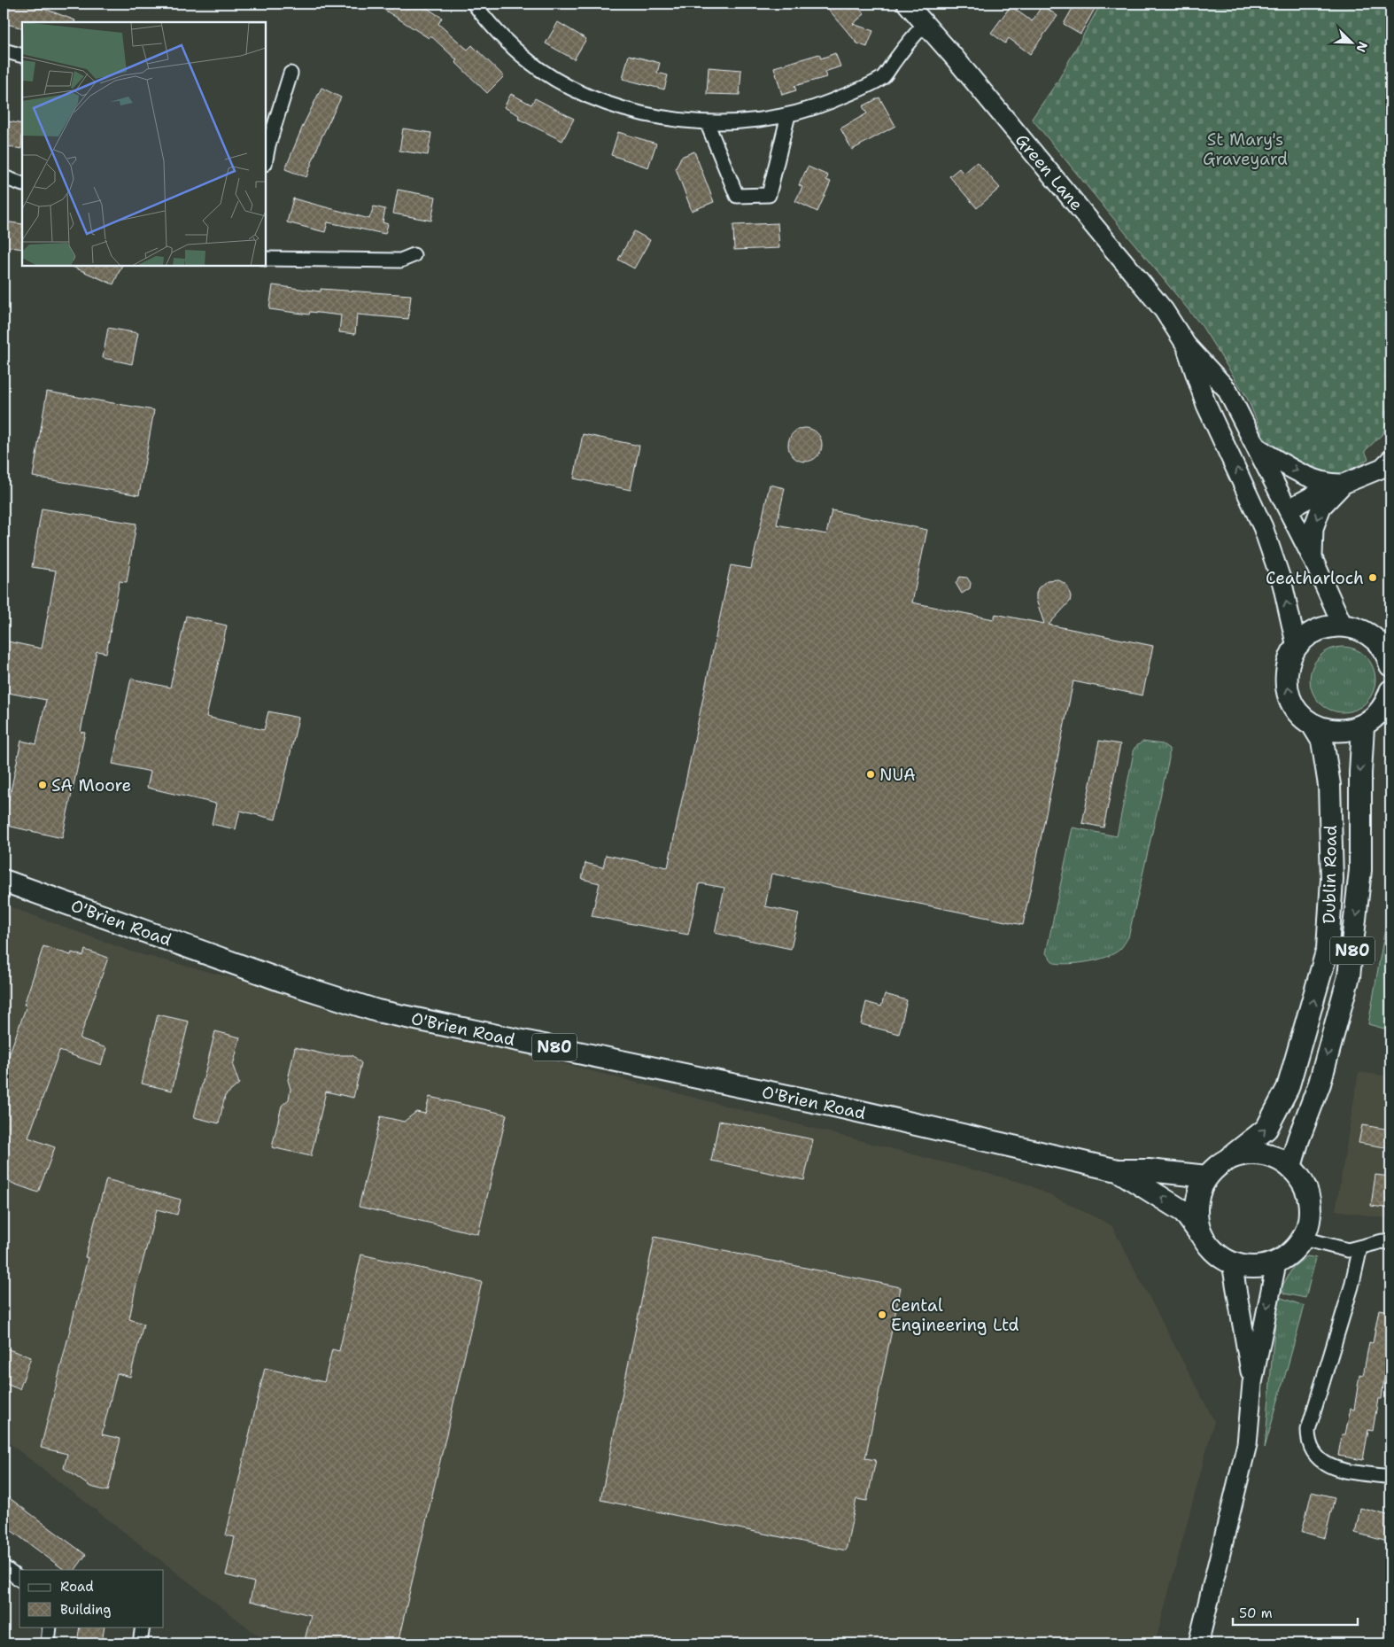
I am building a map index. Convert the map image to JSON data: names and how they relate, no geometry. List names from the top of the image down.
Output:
{
  "streets": {
    "main road": [
      "Green Lane",
      "Dublin Road",
      "O'Brien Road",
      "N80"
    ]
  },
  "crossings": [
    ["Dublin Road", "O'Brien Road"],
    ["Dublin Road", "N80"],
    ["O'Brien Road", "N80"]
  ],
  "parks": ["St Mary's Graveyard"],
  "places": [
    "Ceatharloch",
    "NUA",
    "SA Moore",
    "Cental Engineering Ltd"
  ],
  "legend": ["Road", "Building"],
  "scale_bar": "50 m",
  "north": "bottom right"
}
